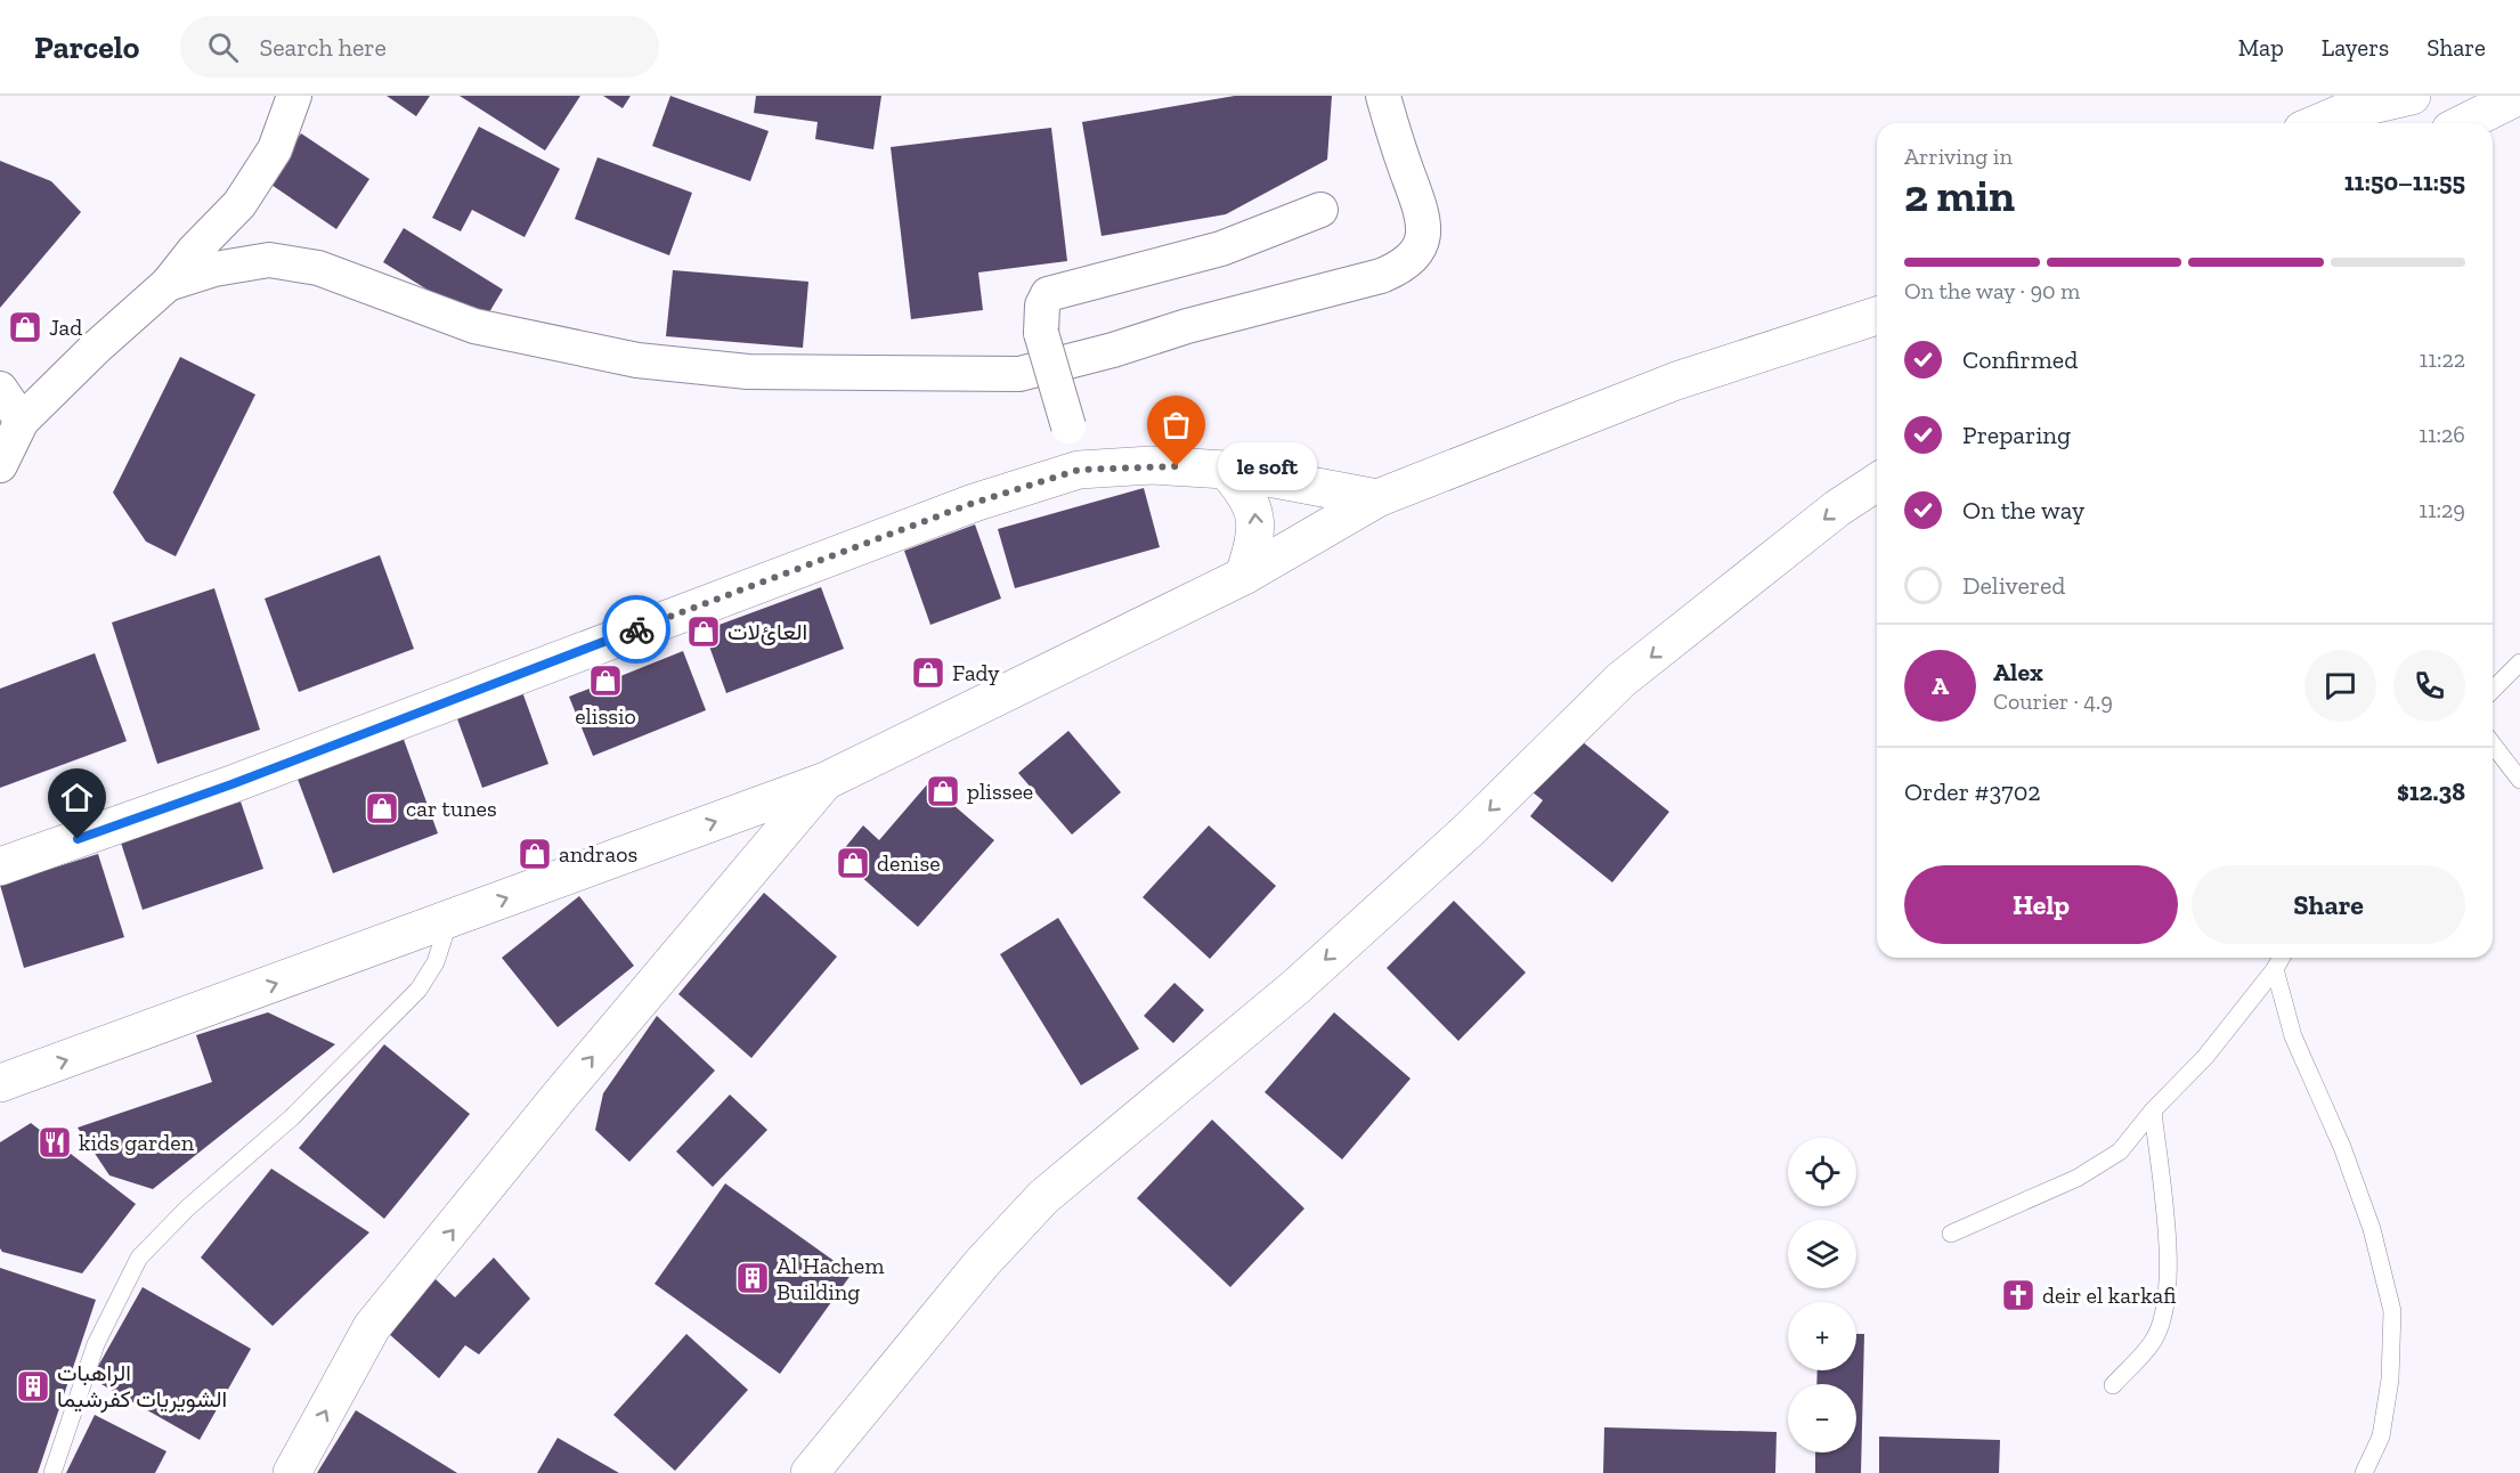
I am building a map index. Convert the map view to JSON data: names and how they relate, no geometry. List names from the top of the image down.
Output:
{
  "places": {
    "shop": [
      "Jad",
      "العائﻻت",
      "Fady",
      "elissio",
      "plissee",
      "car tunes",
      "andraos",
      "denise"
    ],
    "other": ["le soft"],
    "restaurant": ["kids garden"],
    "building": ["Al Hachem Building", "الراهبات الشويريات كفرشيما"],
    "church": ["deir el karkafi"]
  },
  "page": {
    "header": "Parcelo",
    "search": "Search here",
    "nav": ["Map", "Layers", "Share"],
    "heading": ["2 min", "Arriving in", "11:50–11:55"],
    "panel": [
      "Alex",
      "Courier · 4.9",
      "Order #3702",
      "$12.38"
    ],
    "bar": "On the way · 90 m",
    "list": [
      ["Confirmed", "11:22"],
      ["Preparing", "11:26"],
      ["On the way", "11:29"],
      "Delivered"
    ],
    "bubble": "le soft",
    "round": "A",
    "buttons": ["Help", "Share"],
    "map_buttons": ["+", "−"]
  }
}
